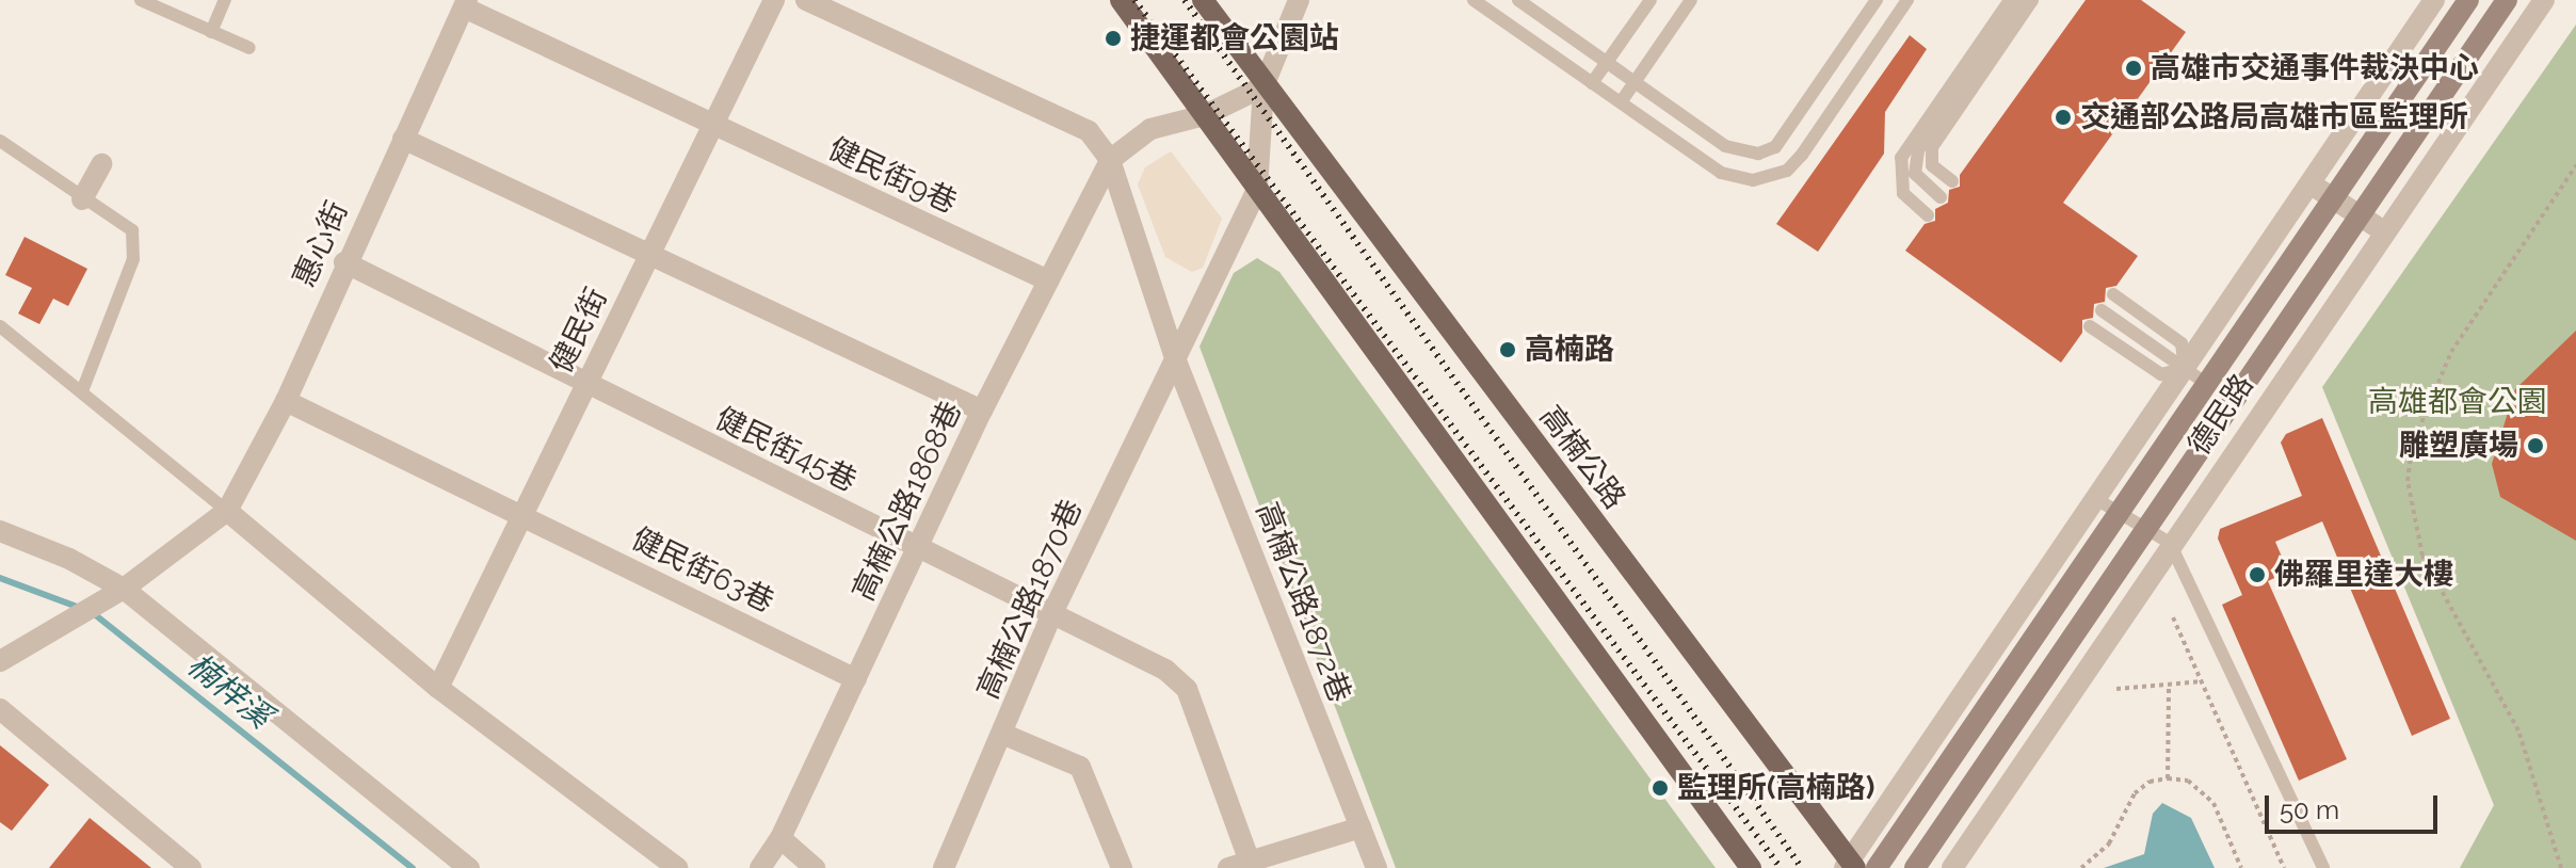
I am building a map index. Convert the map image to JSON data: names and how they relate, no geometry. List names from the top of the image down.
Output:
{
  "streets": {
    "main road": ["高楠公路"],
    "street": [
      "健民街9巷",
      "惠心街",
      "健民街",
      "德民路",
      "健民街45巷",
      "高楠公路1868巷",
      "健民街63巷",
      "高楠公路1870巷",
      "高楠公路1872巷"
    ]
  },
  "crossings": [
    ["健民街9巷", "惠心街"],
    ["健民街9巷", "健民街"],
    ["健民街9巷", "高楠公路1868巷"],
    ["惠心街", "健民街45巷"],
    ["惠心街", "健民街63巷"],
    ["健民街", "健民街45巷"],
    ["健民街", "健民街63巷"],
    ["德民路", "高楠公路"],
    ["健民街45巷", "高楠公路1868巷"],
    ["健民街45巷", "高楠公路1870巷"],
    ["高楠公路1868巷", "健民街63巷"],
    ["高楠公路1868巷", "高楠公路1872巷"],
    ["高楠公路1870巷", "高楠公路1872巷"]
  ],
  "water": ["楠梓溪"],
  "parks": ["高雄都會公園"],
  "places": [
    "捷運都會公園站",
    "高雄市交通事件裁決中心",
    "交通部公路局高雄市區監理所",
    "高楠路",
    "雕塑廣場",
    "佛羅里達大樓",
    "監理所(高楠路)"
  ],
  "scale_bar": "50 m"
}
